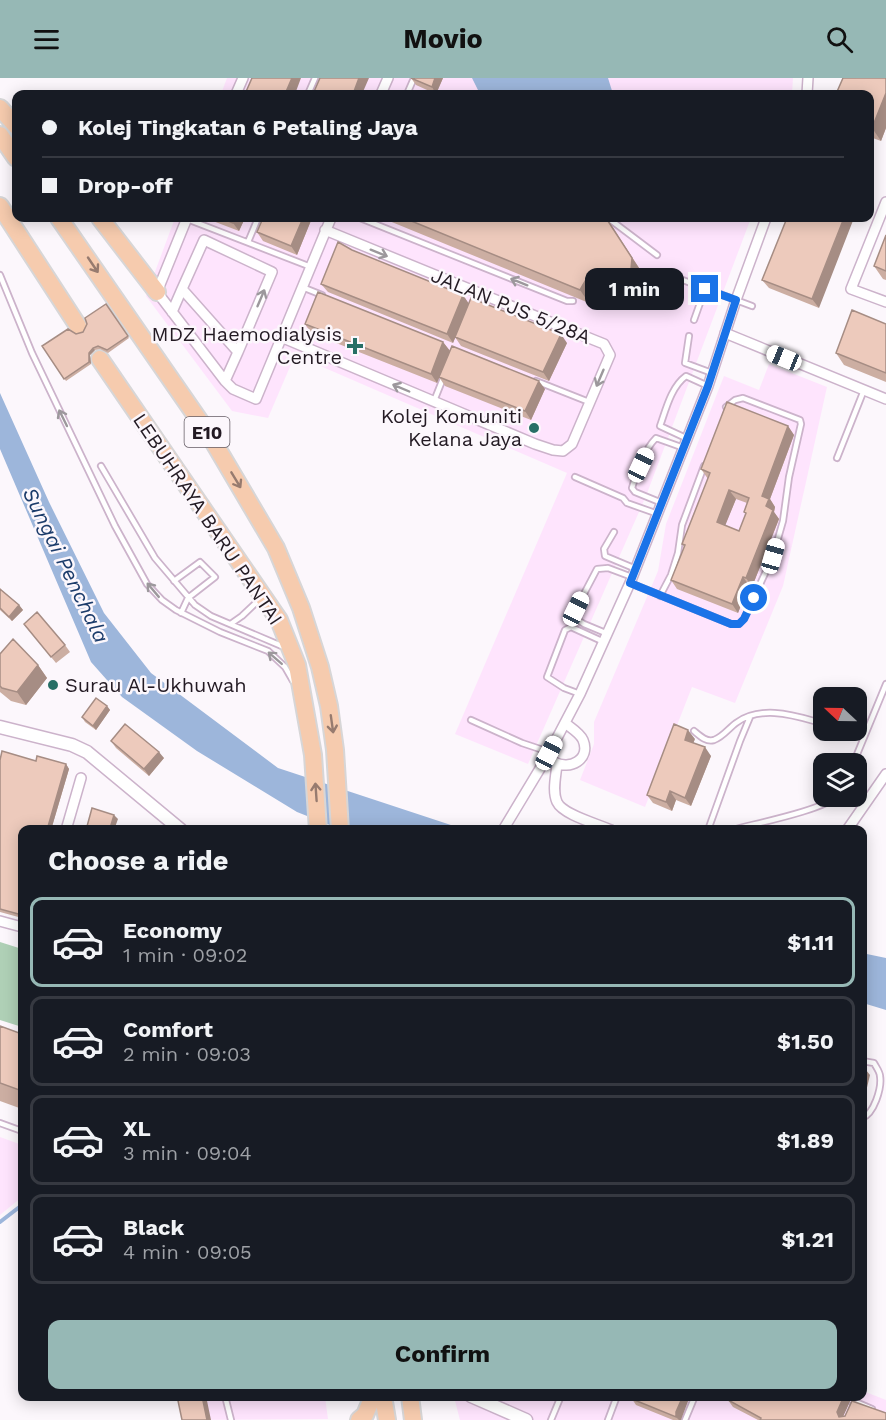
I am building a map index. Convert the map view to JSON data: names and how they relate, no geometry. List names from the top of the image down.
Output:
{
  "streets": {
    "highway": ["E10", "LEBUHRAYA BARU PANTAI"],
    "street": ["JALAN PJS 5/28A"]
  },
  "water": ["Sungai Penchala"],
  "places": {
    "health": ["MDZ Haemodialysis Centre"],
    "other": ["Kolej Komuniti Kelana Jaya", "Surau Al-Ukhuwah"]
  },
  "north": "left",
  "page": {
    "header": "Movio",
    "banner": ["Kolej Tingkatan 6 Petaling Jaya", "Drop-off"],
    "bubble": "1 min",
    "heading": "Choose a ride",
    "list": [
      {
        "name": "Economy",
        "note": "1 min · 09:02",
        "value": "$1.11"
      },
      {
        "name": "Comfort",
        "note": "2 min · 09:03",
        "value": "$1.50"
      },
      {
        "name": "XL",
        "note": "3 min · 09:04",
        "value": "$1.89"
      },
      {
        "name": "Black",
        "note": "4 min · 09:05",
        "value": "$1.21"
      }
    ],
    "buttons": "Confirm"
  }
}
